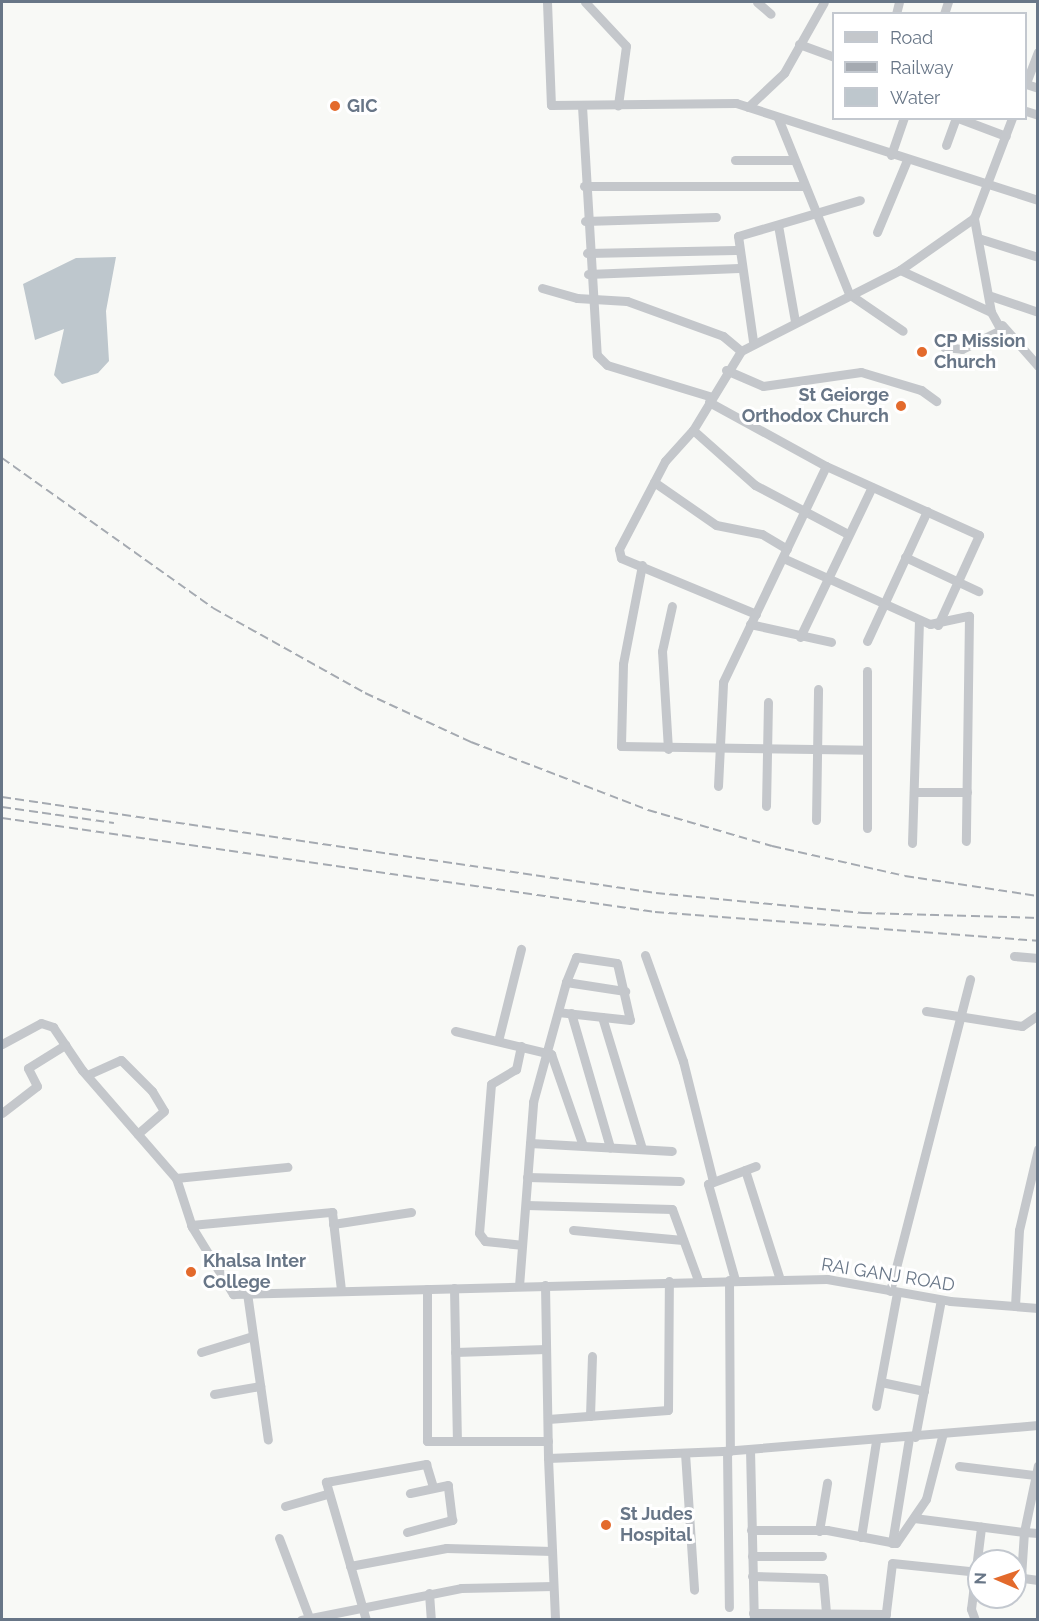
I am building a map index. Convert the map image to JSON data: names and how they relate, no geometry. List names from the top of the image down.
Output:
{
  "streets": {
    "street": ["RAI GANJ ROAD"]
  },
  "places": [
    "GIC",
    "CP Mission Church",
    "St Geiorge Orthodox Church",
    "Khalsa Inter College",
    "St Judes Hospital"
  ],
  "legend": ["Road", "Railway", "Water"],
  "north": "left"
}
